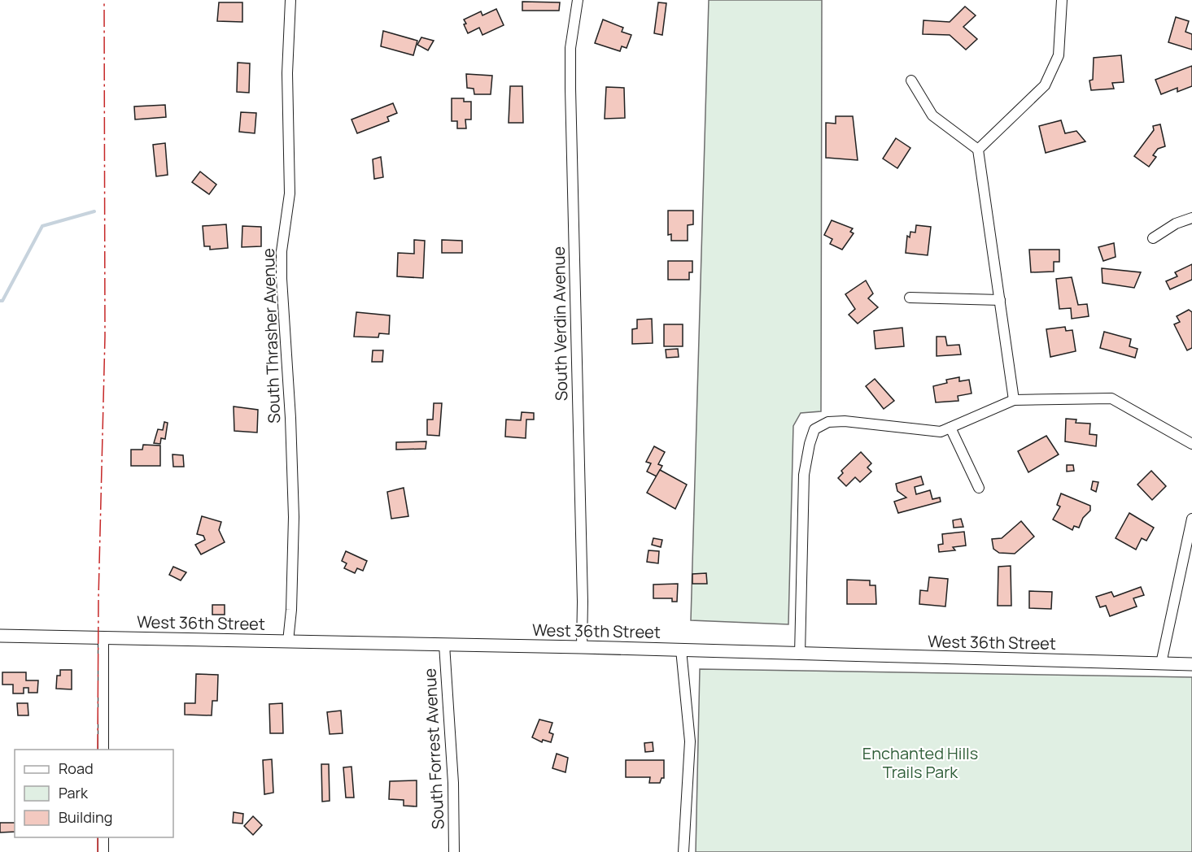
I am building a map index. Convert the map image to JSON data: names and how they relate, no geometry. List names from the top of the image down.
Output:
{
  "streets": {
    "street": [
      "South Verdin Avenue",
      "South Thrasher Avenue",
      "West 36th Street",
      "South Forrest Avenue"
    ]
  },
  "crossings": [
    ["South Verdin Avenue", "West 36th Street"],
    ["South Thrasher Avenue", "West 36th Street"],
    ["West 36th Street", "South Forrest Avenue"]
  ],
  "parks": ["Enchanted Hills Trails Park"],
  "legend": ["Road", "Park", "Building"]
}
